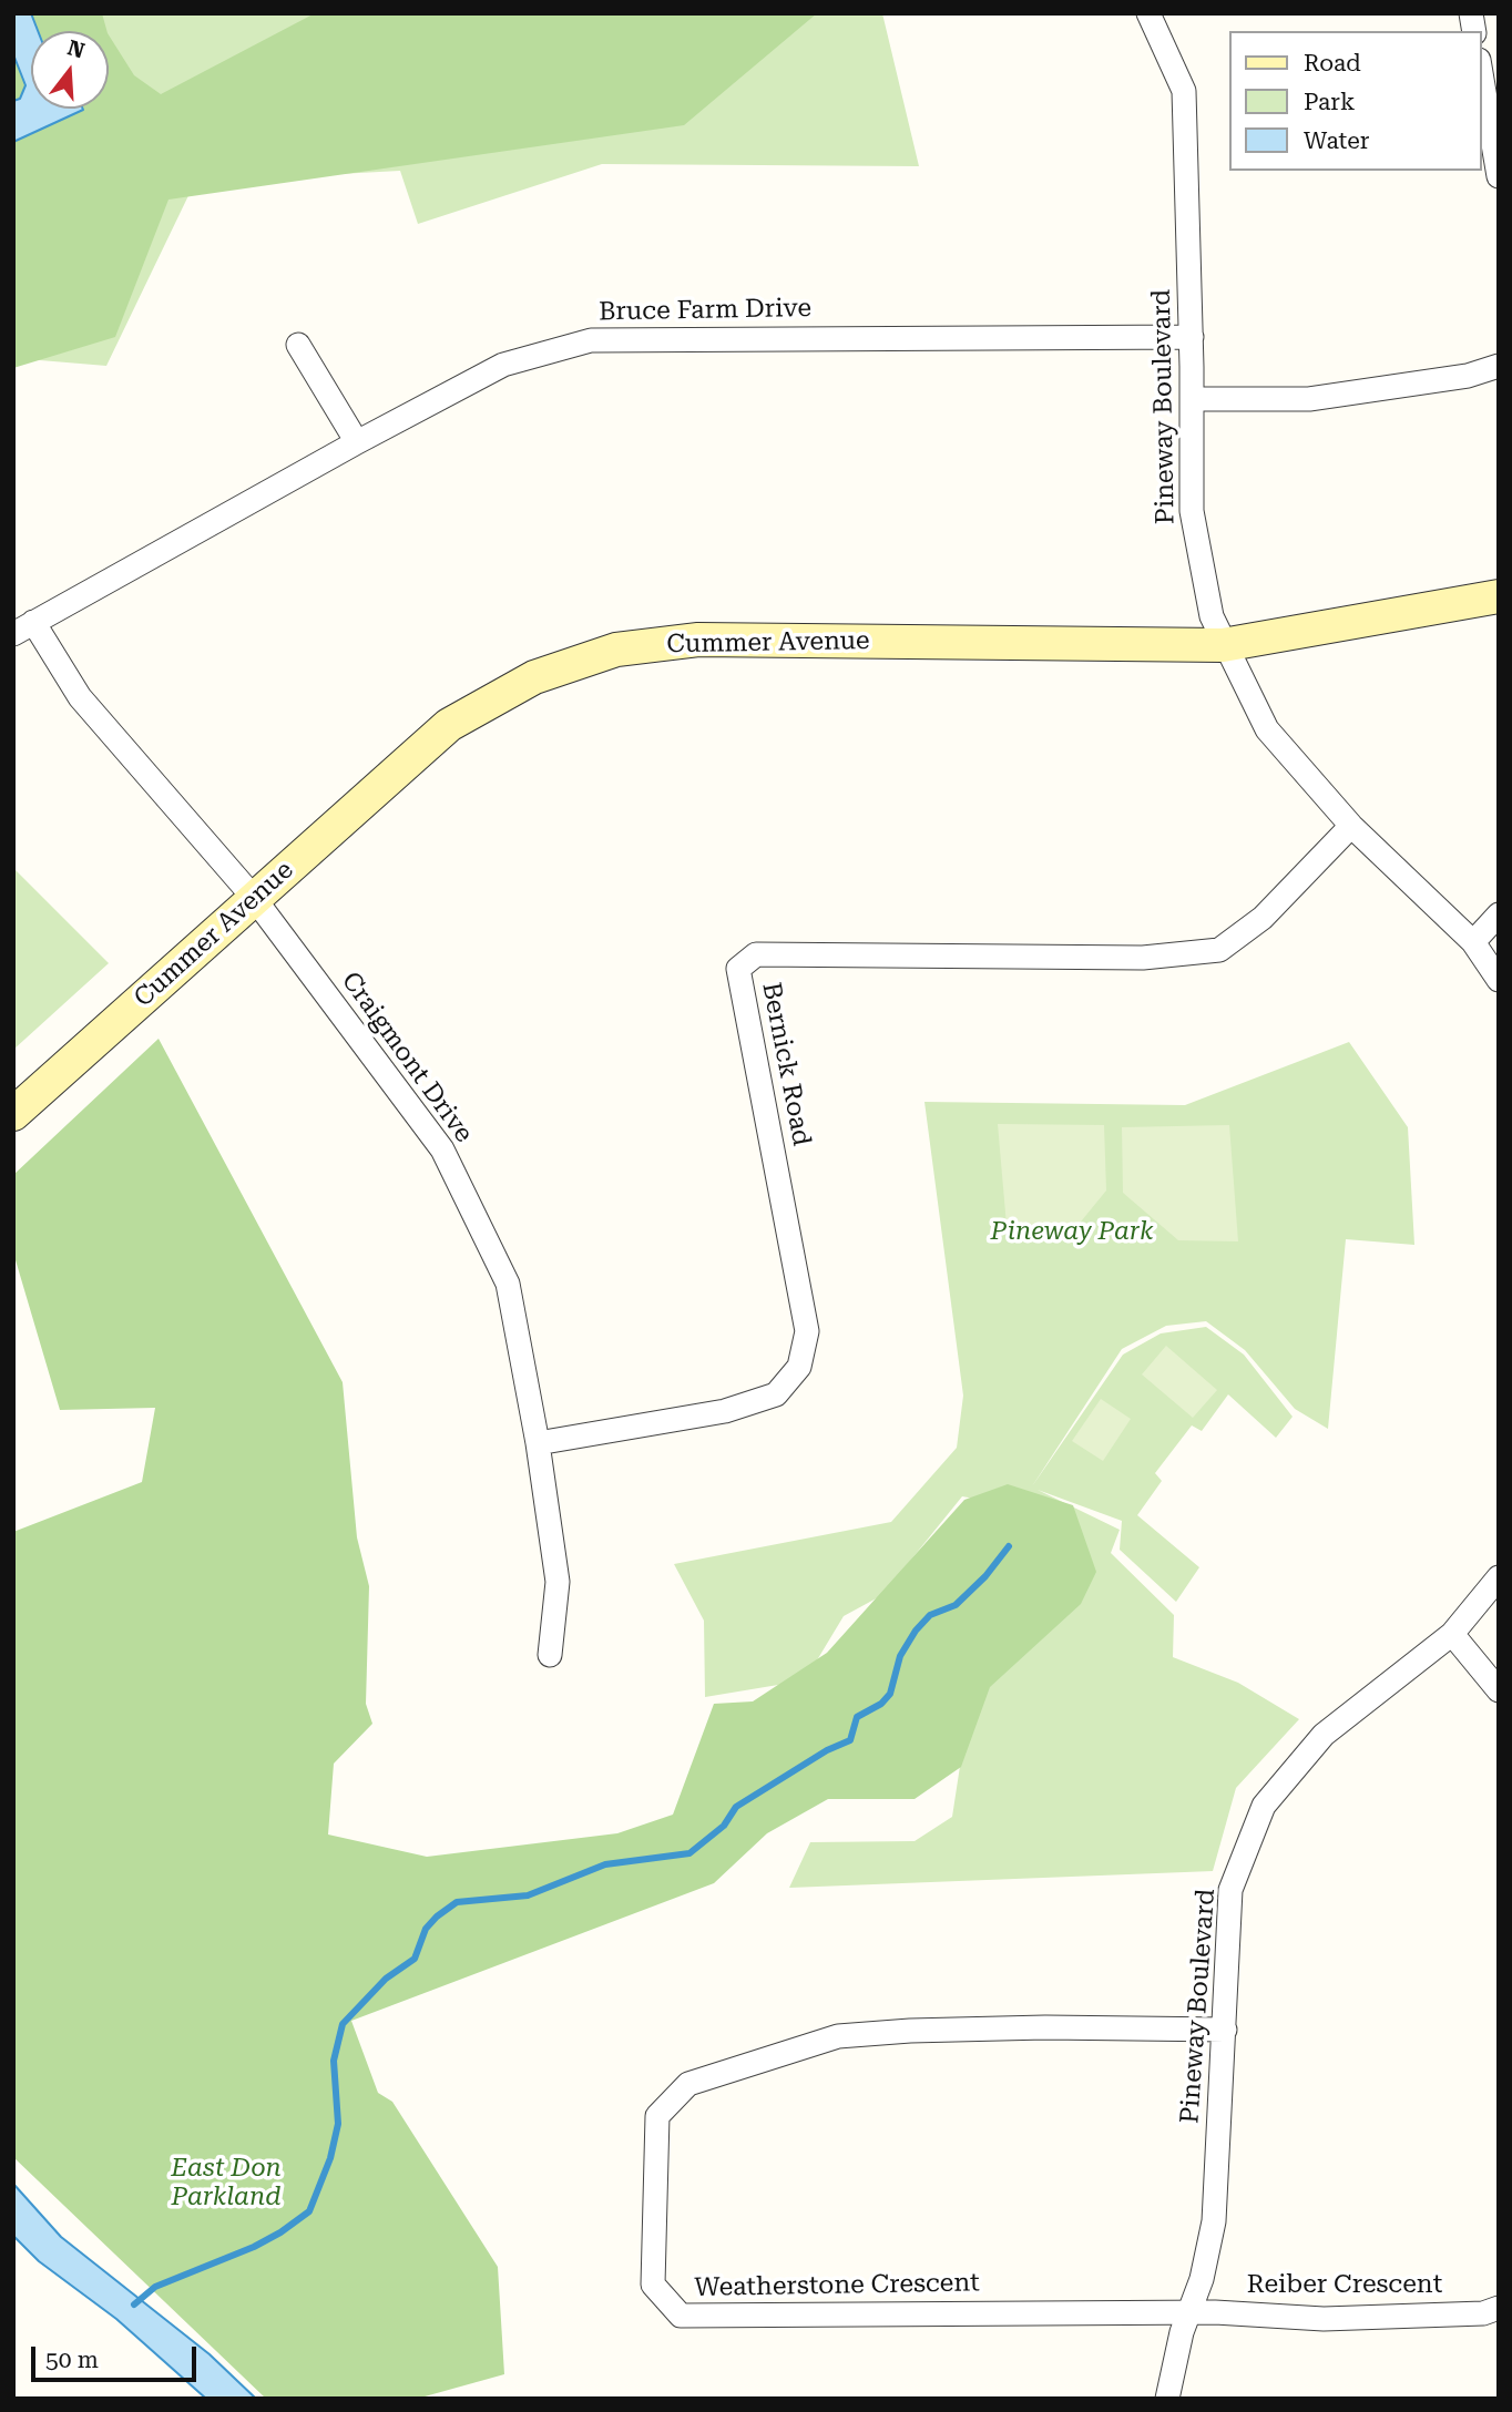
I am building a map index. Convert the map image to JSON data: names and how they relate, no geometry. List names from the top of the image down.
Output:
{
  "streets": {
    "street": [
      "Bruce Farm Drive",
      "Pineway Boulevard",
      "Cummer Avenue",
      "Craigmont Drive",
      "Bernick Road",
      "Reiber Crescent",
      "Weatherstone Crescent"
    ]
  },
  "crossings": [
    ["Bruce Farm Drive", "Pineway Boulevard"],
    ["Bruce Farm Drive", "Craigmont Drive"],
    ["Pineway Boulevard", "Cummer Avenue"],
    ["Pineway Boulevard", "Bernick Road"],
    ["Pineway Boulevard", "Reiber Crescent"],
    ["Pineway Boulevard", "Weatherstone Crescent"],
    ["Cummer Avenue", "Craigmont Drive"],
    ["Craigmont Drive", "Bernick Road"],
    ["Reiber Crescent", "Weatherstone Crescent"]
  ],
  "parks": ["Pineway Park", "East Don Parkland"],
  "legend": ["Road", "Park", "Water"],
  "scale_bar": "50 m",
  "north": "top"
}
